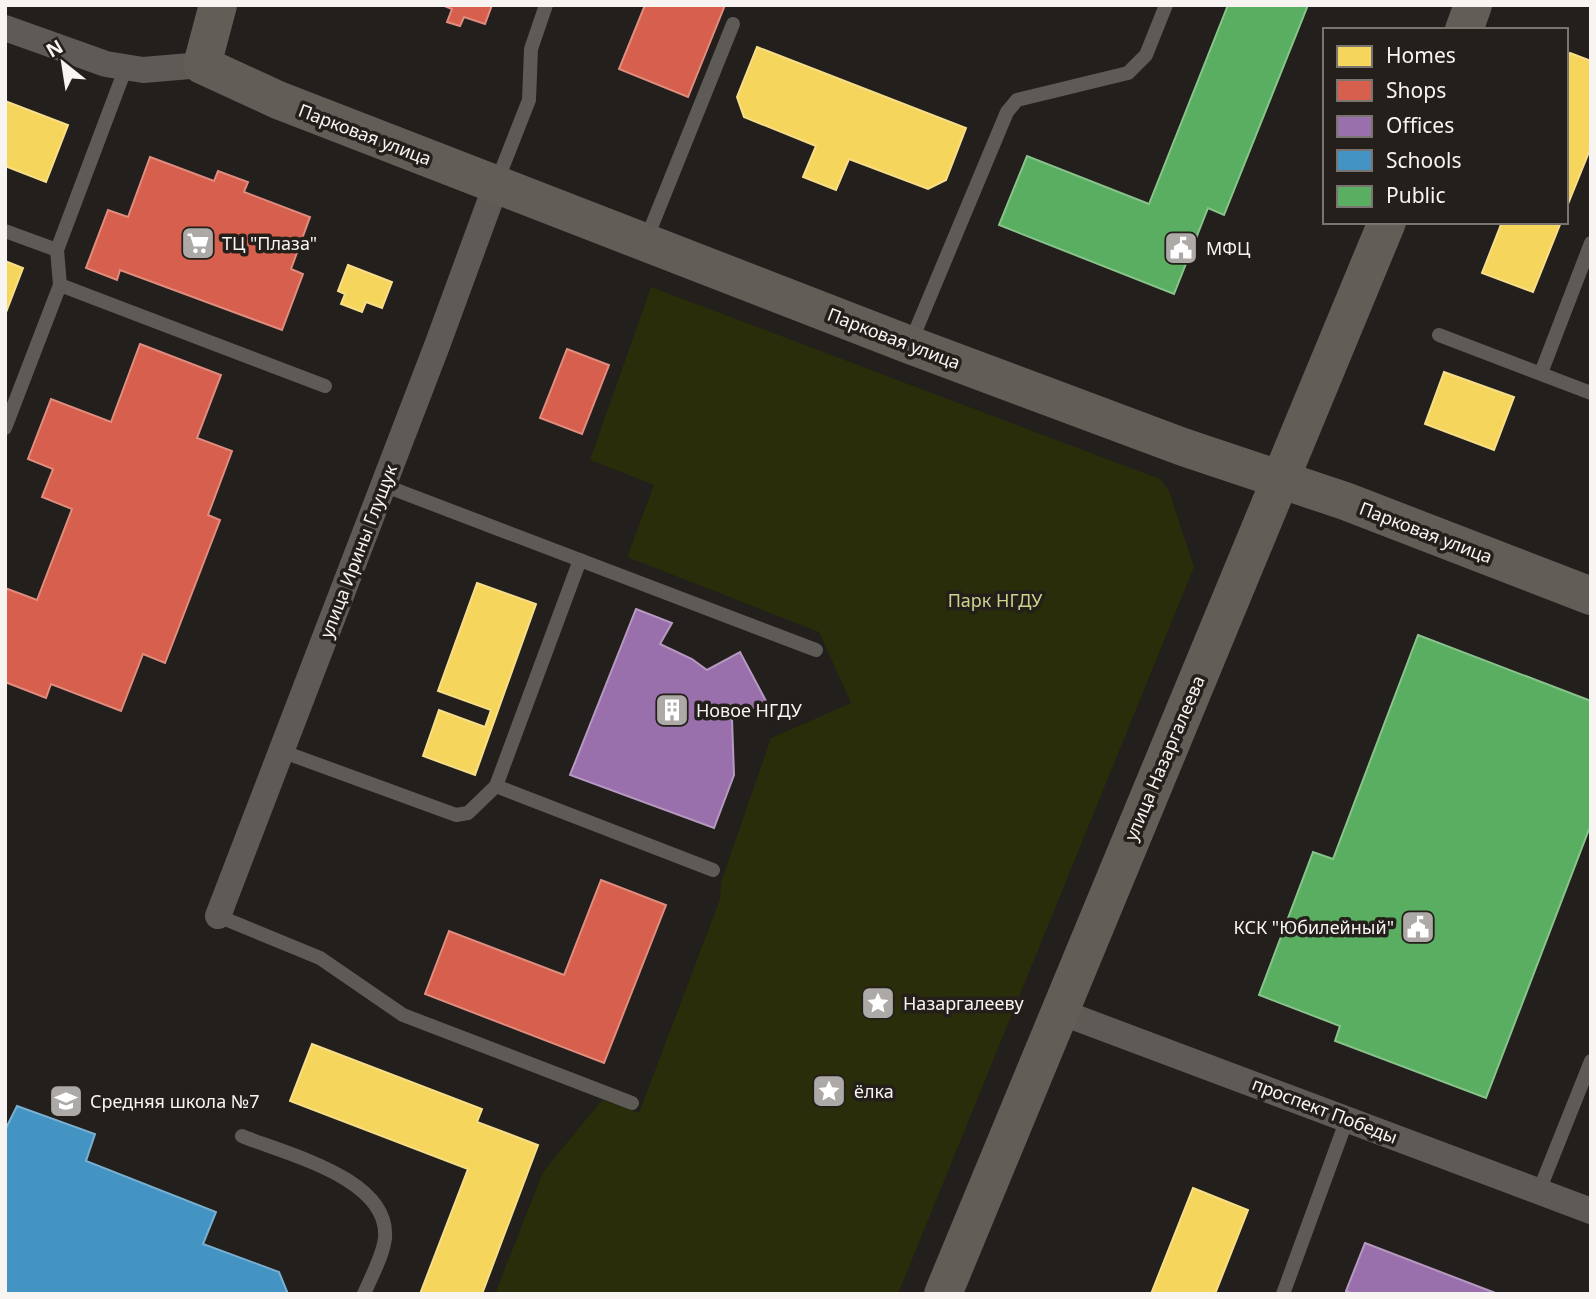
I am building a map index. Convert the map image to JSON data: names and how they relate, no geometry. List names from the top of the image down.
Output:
{
  "streets": {
    "street": [
      "Парковая улица",
      "улица Ирины Глущук",
      "улица Назаргалеева",
      "проспект Победы"
    ]
  },
  "crossings": [
    ["Парковая улица", "улица Ирины Глущук"],
    ["Парковая улица", "улица Назаргалеева"],
    ["улица Назаргалеева", "проспект Победы"]
  ],
  "parks": ["Парк НГДУ"],
  "places": {
    "supermarket": ["ТЦ \"Плаза\""],
    "public building": ["МФЦ", "КСК \"Юбилейный\""],
    "building": ["Новое НГДУ"],
    "place": ["Назаргалееву", "ёлка"],
    "school or university": ["Средняя школа №7"]
  },
  "legend": [
    "Homes",
    "Shops",
    "Offices",
    "Schools",
    "Public"
  ],
  "north": "top left"
}
